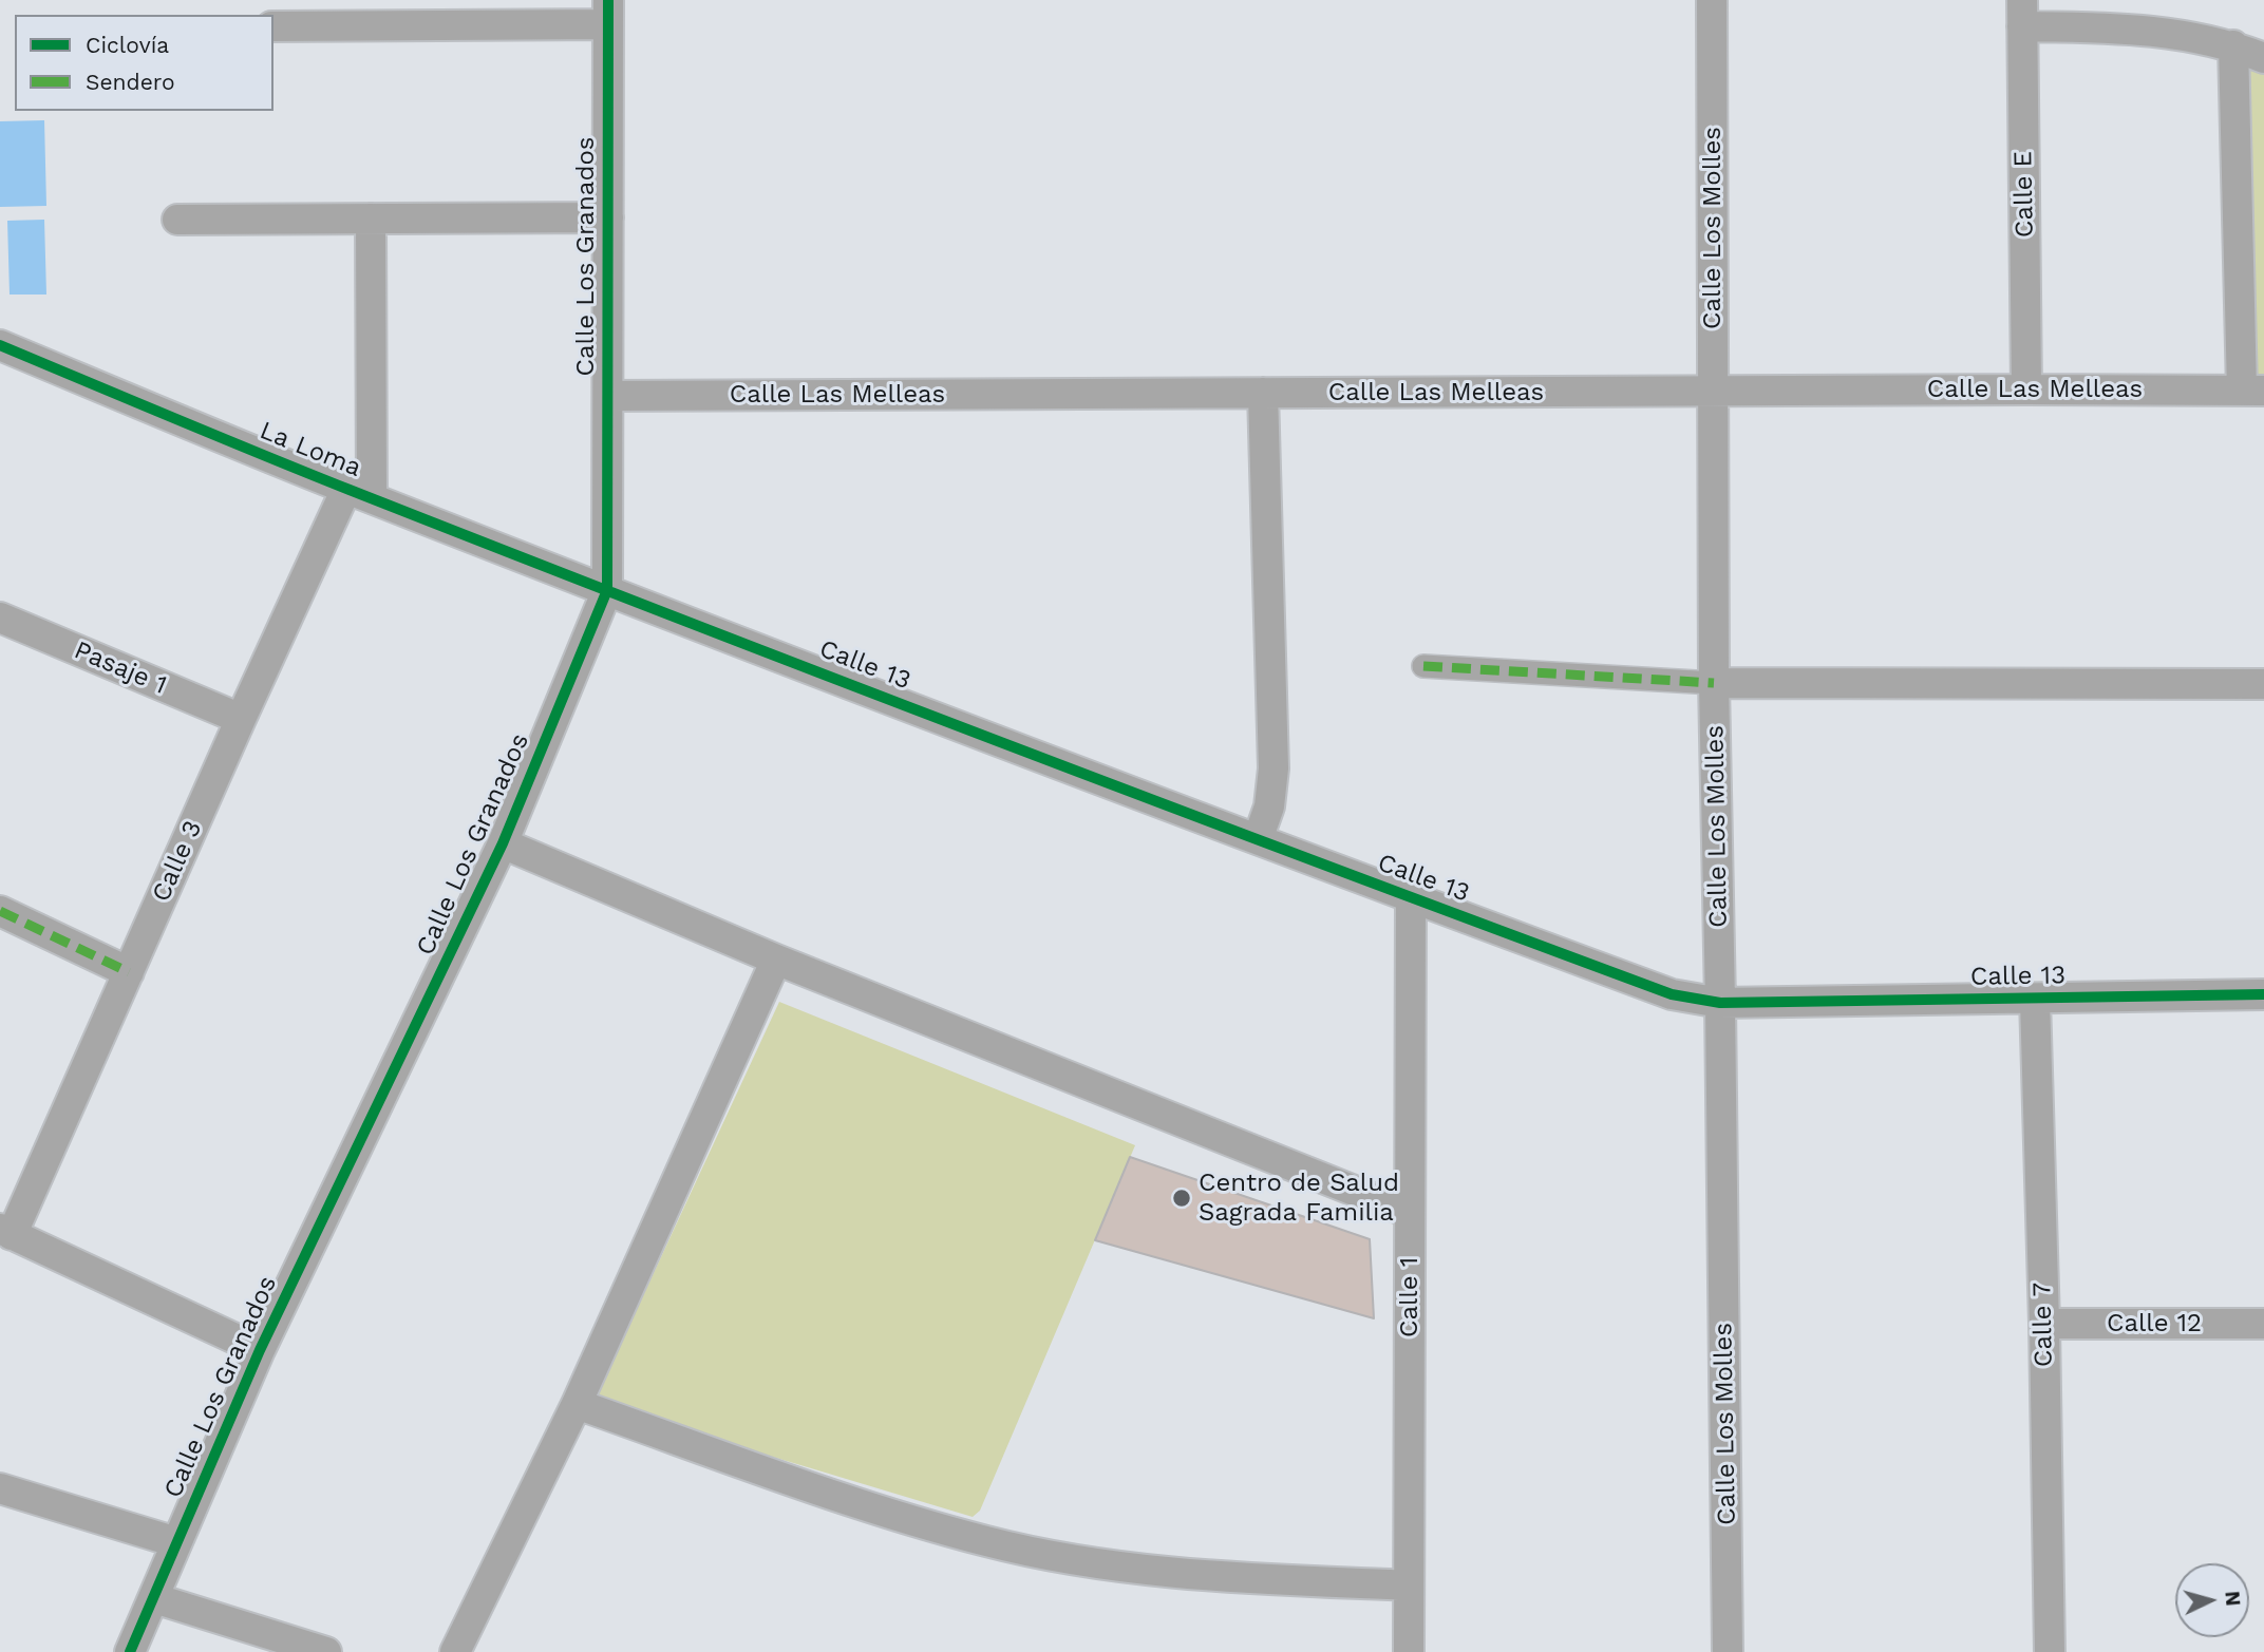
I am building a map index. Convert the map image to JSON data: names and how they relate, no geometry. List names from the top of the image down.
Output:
{
  "streets": {
    "street": [
      "Calle E",
      "Calle Los Molles",
      "Calle Los Granados",
      "Calle Las Melleas",
      "La Loma",
      "Calle 13",
      "Pasaje 1",
      "Calle 3",
      "Calle 1",
      "Calle 12",
      "Calle 7"
    ]
  },
  "crossings": [
    ["Calle E", "Calle Las Melleas"],
    ["Calle Los Molles", "Calle Las Melleas"],
    ["Calle Los Molles", "Calle 13"],
    ["Calle Los Granados", "Calle Las Melleas"],
    ["Calle Los Granados", "La Loma"],
    ["Calle Los Granados", "Calle 13"],
    ["La Loma", "Calle 13"],
    ["La Loma", "Calle 3"],
    ["Calle 13", "Calle 1"],
    ["Calle 13", "Calle 7"],
    ["Pasaje 1", "Calle 3"],
    ["Calle 12", "Calle 7"]
  ],
  "places": ["Centro de Salud Sagrada Familia"],
  "legend": ["Ciclovía", "Sendero"],
  "north": "right"
}
